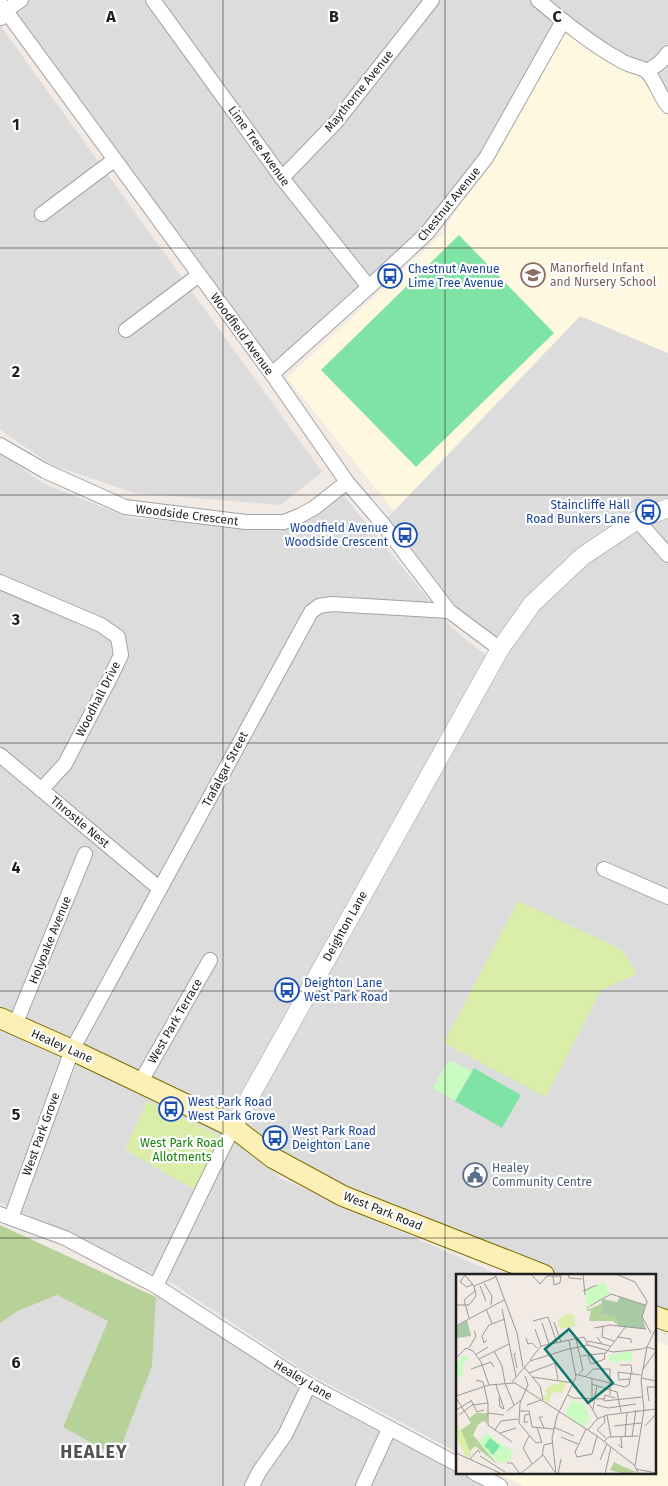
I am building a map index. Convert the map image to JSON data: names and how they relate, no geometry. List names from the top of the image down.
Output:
{
  "streets": {
    "main road": ["Healey Lane", "West Park Road"],
    "street": [
      "Maythorne Avenue",
      "Lime Tree Avenue",
      "Chestnut Avenue",
      "Woodfield Avenue",
      "Woodside Crescent",
      "Woodhall Drive",
      "Trafalgar Street",
      "Throstle Nest",
      "Deighton Lane",
      "Holyoake Avenue",
      "West Park Terrace",
      "West Park Grove"
    ]
  },
  "crossings": [
    ["Maythorne Avenue", "Lime Tree Avenue"],
    ["Lime Tree Avenue", "Chestnut Avenue"],
    ["Chestnut Avenue", "Woodfield Avenue"],
    ["Woodfield Avenue", "Woodside Crescent"],
    ["Woodfield Avenue", "Trafalgar Street"],
    ["Woodfield Avenue", "Deighton Lane"],
    ["Woodhall Drive", "Throstle Nest"],
    ["Trafalgar Street", "Throstle Nest"],
    ["Trafalgar Street", "Healey Lane"],
    ["Trafalgar Street", "West Park Grove"],
    ["Deighton Lane", "Healey Lane"],
    ["Deighton Lane", "West Park Road"],
    ["Holyoake Avenue", "Healey Lane"],
    ["West Park Terrace", "Healey Lane"],
    ["Healey Lane", "West Park Grove"],
    ["Healey Lane", "West Park Road"]
  ],
  "districts": ["HEALEY"],
  "parks": ["West Park Road Allotments"],
  "places": {
    "school or university": ["Manorfield Infant and Nursery School"],
    "bus stop": [
      "Chestnut Avenue Lime Tree Avenue",
      "Staincliffe Hall Road Bunkers Lane",
      "Woodfield Avenue Woodside Crescent",
      "Deighton Lane West Park Road",
      "West Park Road West Park Grove",
      "West Park Road Deighton Lane"
    ],
    "public building": ["Healey Community Centre"]
  },
  "grid": {
    "columns": ["A", "B", "C"],
    "rows": [
      "1",
      "2",
      "3",
      "4",
      "5",
      "6"
    ]
  }
}
